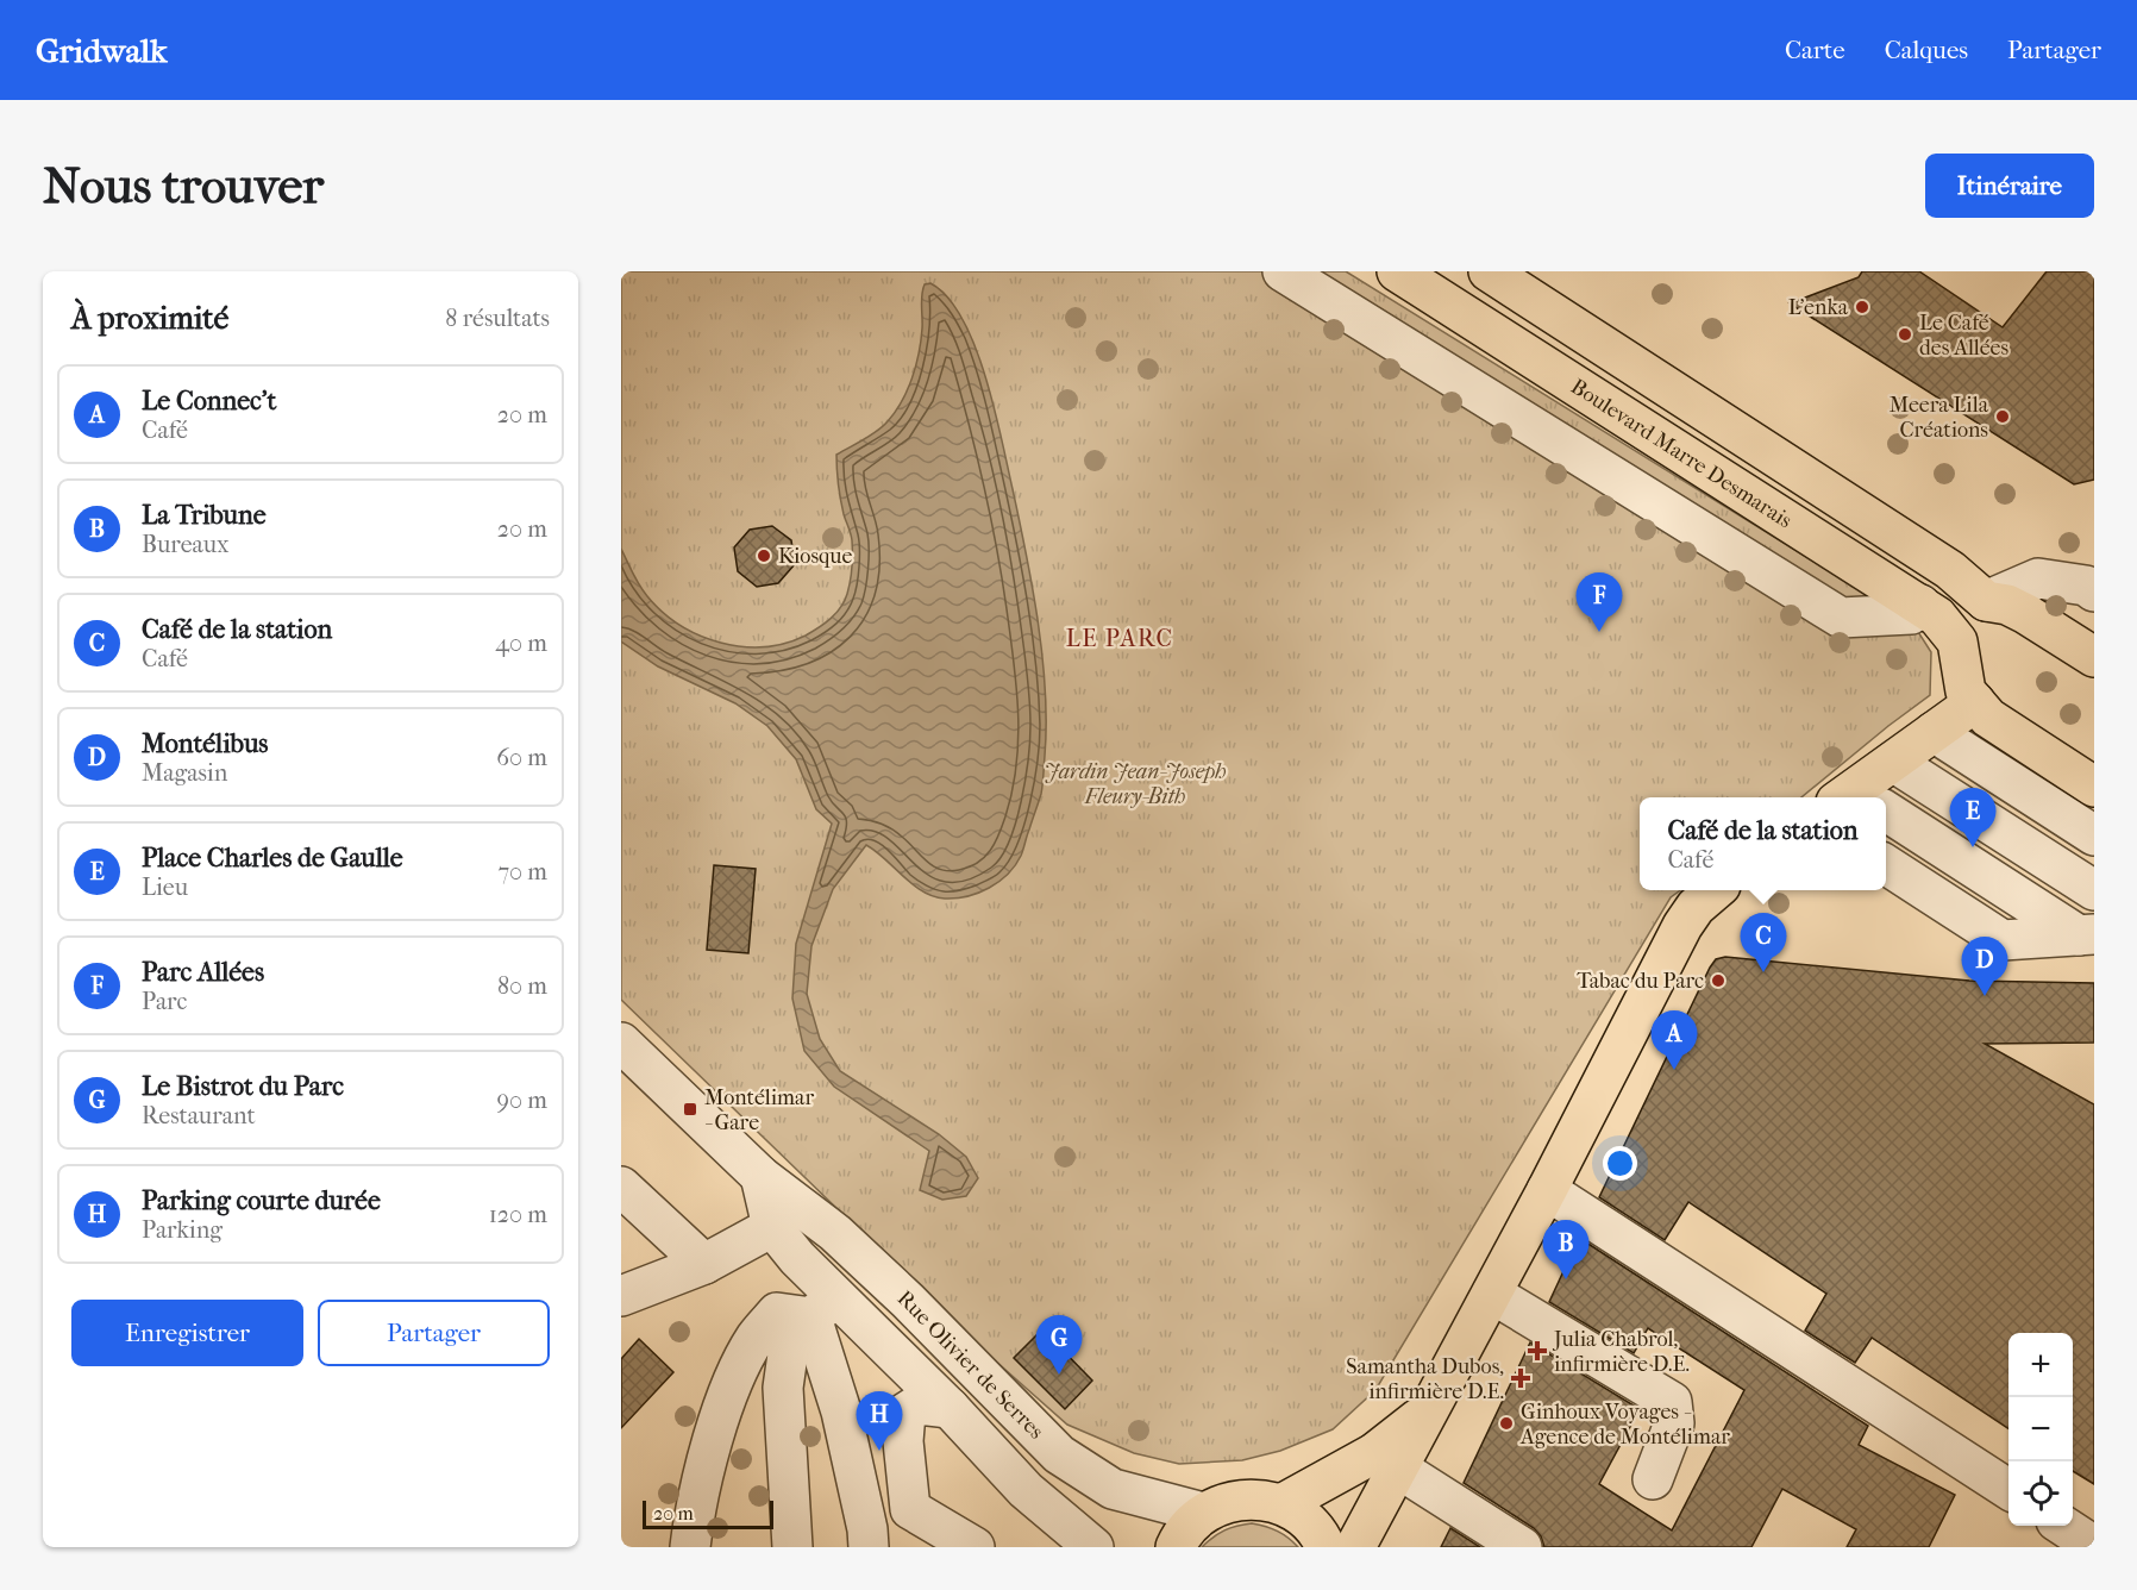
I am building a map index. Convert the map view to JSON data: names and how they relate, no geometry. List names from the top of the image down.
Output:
{
  "streets": {
    "main road": ["Boulevard Marre Desmarais"],
    "street": ["Rue Olivier de Serres"]
  },
  "districts": ["LE PARC"],
  "parks": ["Jardin Jean-Joseph Fleury-Bith"],
  "places": {
    "other": [
      "L'enka",
      "Le Café des Allées",
      "Meera Lila Créations",
      "Kiosque",
      "Tabac du Parc",
      "Ginhoux Voyages - Agence de Montélimar"
    ],
    "transit": ["Montélimar - Gare"],
    "health": ["Julia Chabrol, infirmière D.E.", "Samantha Dubos, infirmière D.E."]
  },
  "scale_bar": "20 m",
  "page": {
    "header": "Gridwalk",
    "nav": ["Carte", "Calques", "Partager"],
    "buttons": [
      "Itinéraire",
      ["Enregistrer", "Partager"]
    ],
    "title": "Nous trouver",
    "heading": ["À proximité", "8 résultats"],
    "list": [
      {
        "mark": "A",
        "name": "Le Connec't",
        "note": "Café",
        "value": "20 m"
      },
      {
        "mark": "B",
        "name": "La Tribune",
        "note": "Bureaux",
        "value": "20 m"
      },
      {
        "mark": "C",
        "name": "Café de la station",
        "note": "Café",
        "value": "40 m"
      },
      {
        "mark": "D",
        "name": "Montélibus",
        "note": "Magasin",
        "value": "60 m"
      },
      {
        "mark": "E",
        "name": "Place Charles de Gaulle",
        "note": "Lieu",
        "value": "70 m"
      },
      {
        "mark": "F",
        "name": "Parc Allées",
        "note": "Parc",
        "value": "80 m"
      },
      {
        "mark": "G",
        "name": "Le Bistrot du Parc",
        "note": "Restaurant",
        "value": "90 m"
      },
      {
        "mark": "H",
        "name": "Parking courte durée",
        "note": "Parking",
        "value": "120 m"
      }
    ],
    "pins": [
      "F",
      "E",
      "C",
      "D",
      "A",
      "B",
      "G",
      "H"
    ],
    "popup": ["Café de la station", "Café"],
    "map_buttons": ["+", "−"],
    "scale": "20 m"
  }
}
